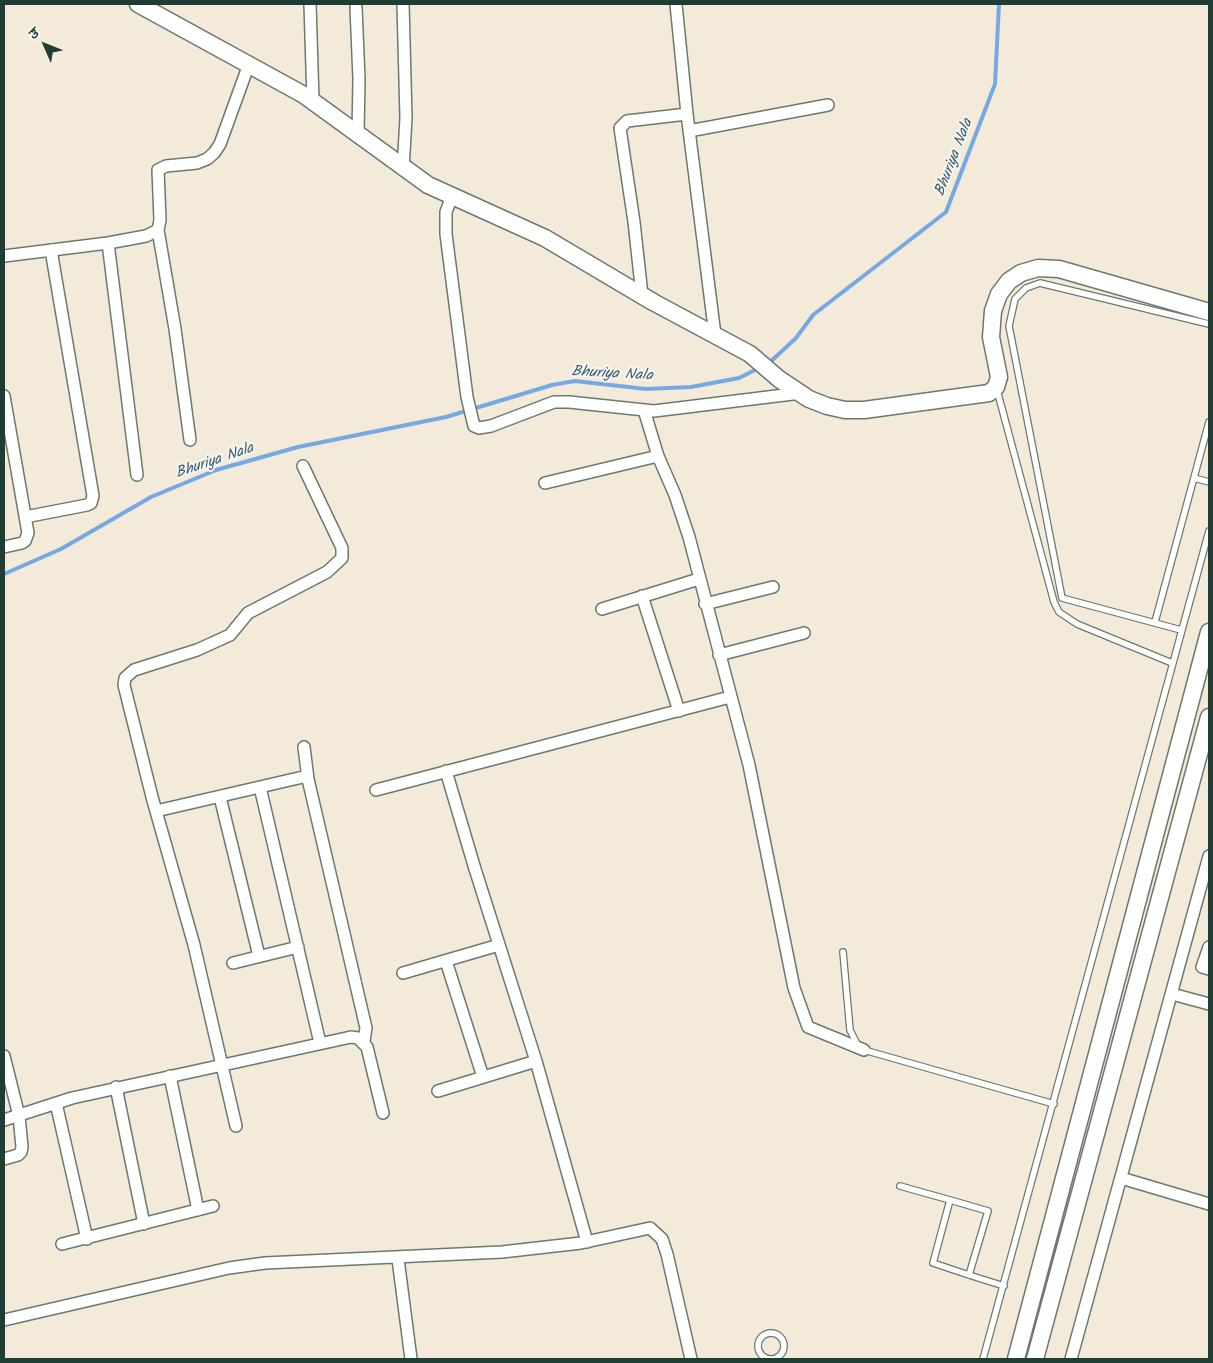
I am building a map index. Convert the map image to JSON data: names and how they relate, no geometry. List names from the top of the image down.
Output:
{
  "water": ["Bhuriya Nala"],
  "north": "top left"
}
